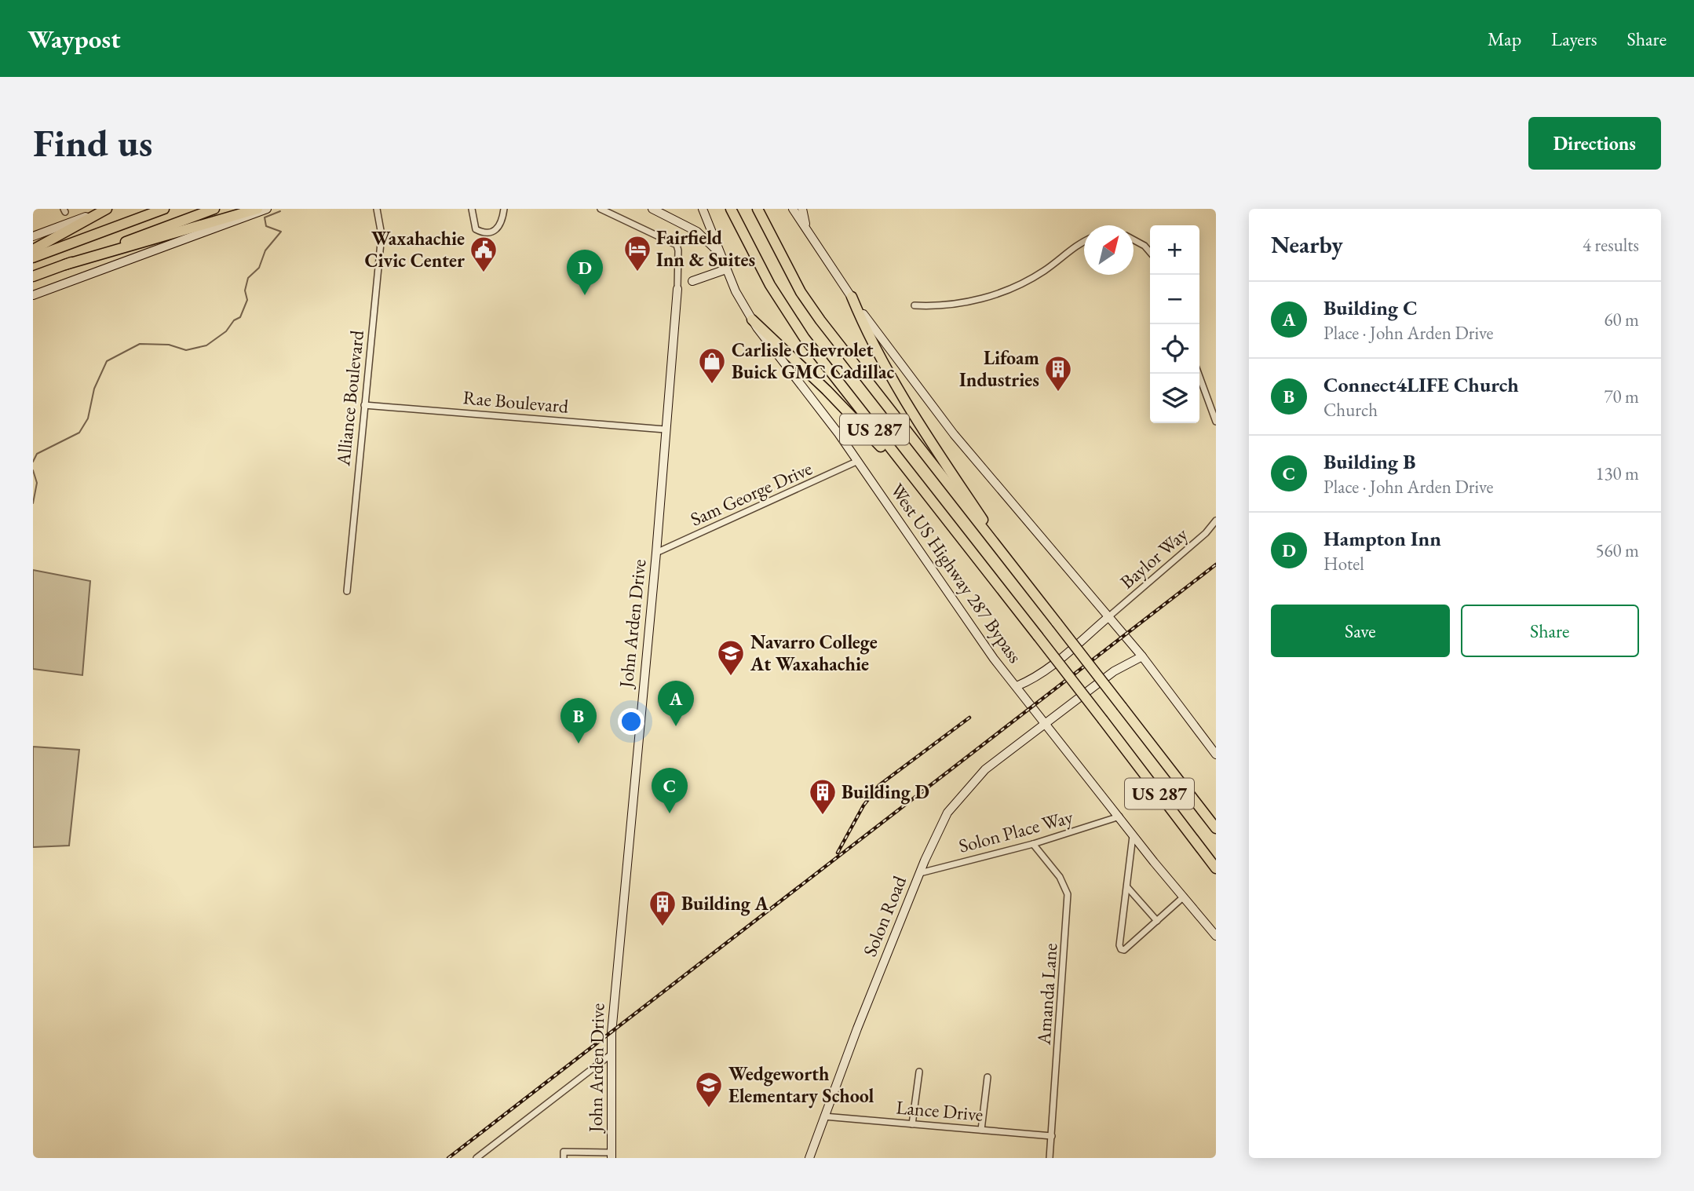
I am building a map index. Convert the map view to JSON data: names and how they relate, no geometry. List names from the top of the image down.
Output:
{
  "streets": {
    "highway": ["US 287"],
    "main road": ["West US Highway 287 Bypass", "John Arden Drive", "Solon Road"],
    "street": [
      "Alliance Boulevard",
      "Rae Boulevard",
      "Sam George Drive",
      "Baylor Way",
      "Solon Place Way",
      "Amanda Lane",
      "Lance Drive"
    ]
  },
  "crossings": [
    ["Alliance Boulevard", "Rae Boulevard"],
    ["Rae Boulevard", "John Arden Drive"],
    ["Sam George Drive", "West US Highway 287 Bypass"],
    ["Sam George Drive", "John Arden Drive"],
    ["West US Highway 287 Bypass", "Solon Place Way"],
    ["West US Highway 287 Bypass", "Solon Road"],
    ["Solon Place Way", "Solon Road"],
    ["Solon Place Way", "Amanda Lane"],
    ["Solon Road", "Lance Drive"],
    ["Amanda Lane", "Lance Drive"]
  ],
  "places": {
    "hotel": ["Fairfield Inn & Suites"],
    "public building": ["Waxahachie Civic Center"],
    "shop": ["Carlisle Chevrolet Buick GMC Cadillac"],
    "building": ["Lifoam Industries", "Building D", "Building A"],
    "school or university": ["Navarro College At Waxahachie", "Wedgeworth Elementary School"]
  },
  "north": "top right",
  "page": {
    "header": "Waypost",
    "nav": ["Map", "Layers", "Share"],
    "buttons": [
      "Directions",
      ["Save", "Share"]
    ],
    "title": "Find us",
    "heading": ["Nearby", "4 results"],
    "map_buttons": ["+", "−"],
    "pins": [
      "D",
      "A",
      "B",
      "C"
    ],
    "list": [
      {
        "mark": "A",
        "name": "Building C",
        "note": "Place · John Arden Drive",
        "value": "60 m"
      },
      {
        "mark": "B",
        "name": "Connect4LIFE Church",
        "note": "Church",
        "value": "70 m"
      },
      {
        "mark": "C",
        "name": "Building B",
        "note": "Place · John Arden Drive",
        "value": "130 m"
      },
      {
        "mark": "D",
        "name": "Hampton Inn",
        "note": "Hotel",
        "value": "560 m"
      }
    ]
  }
}
